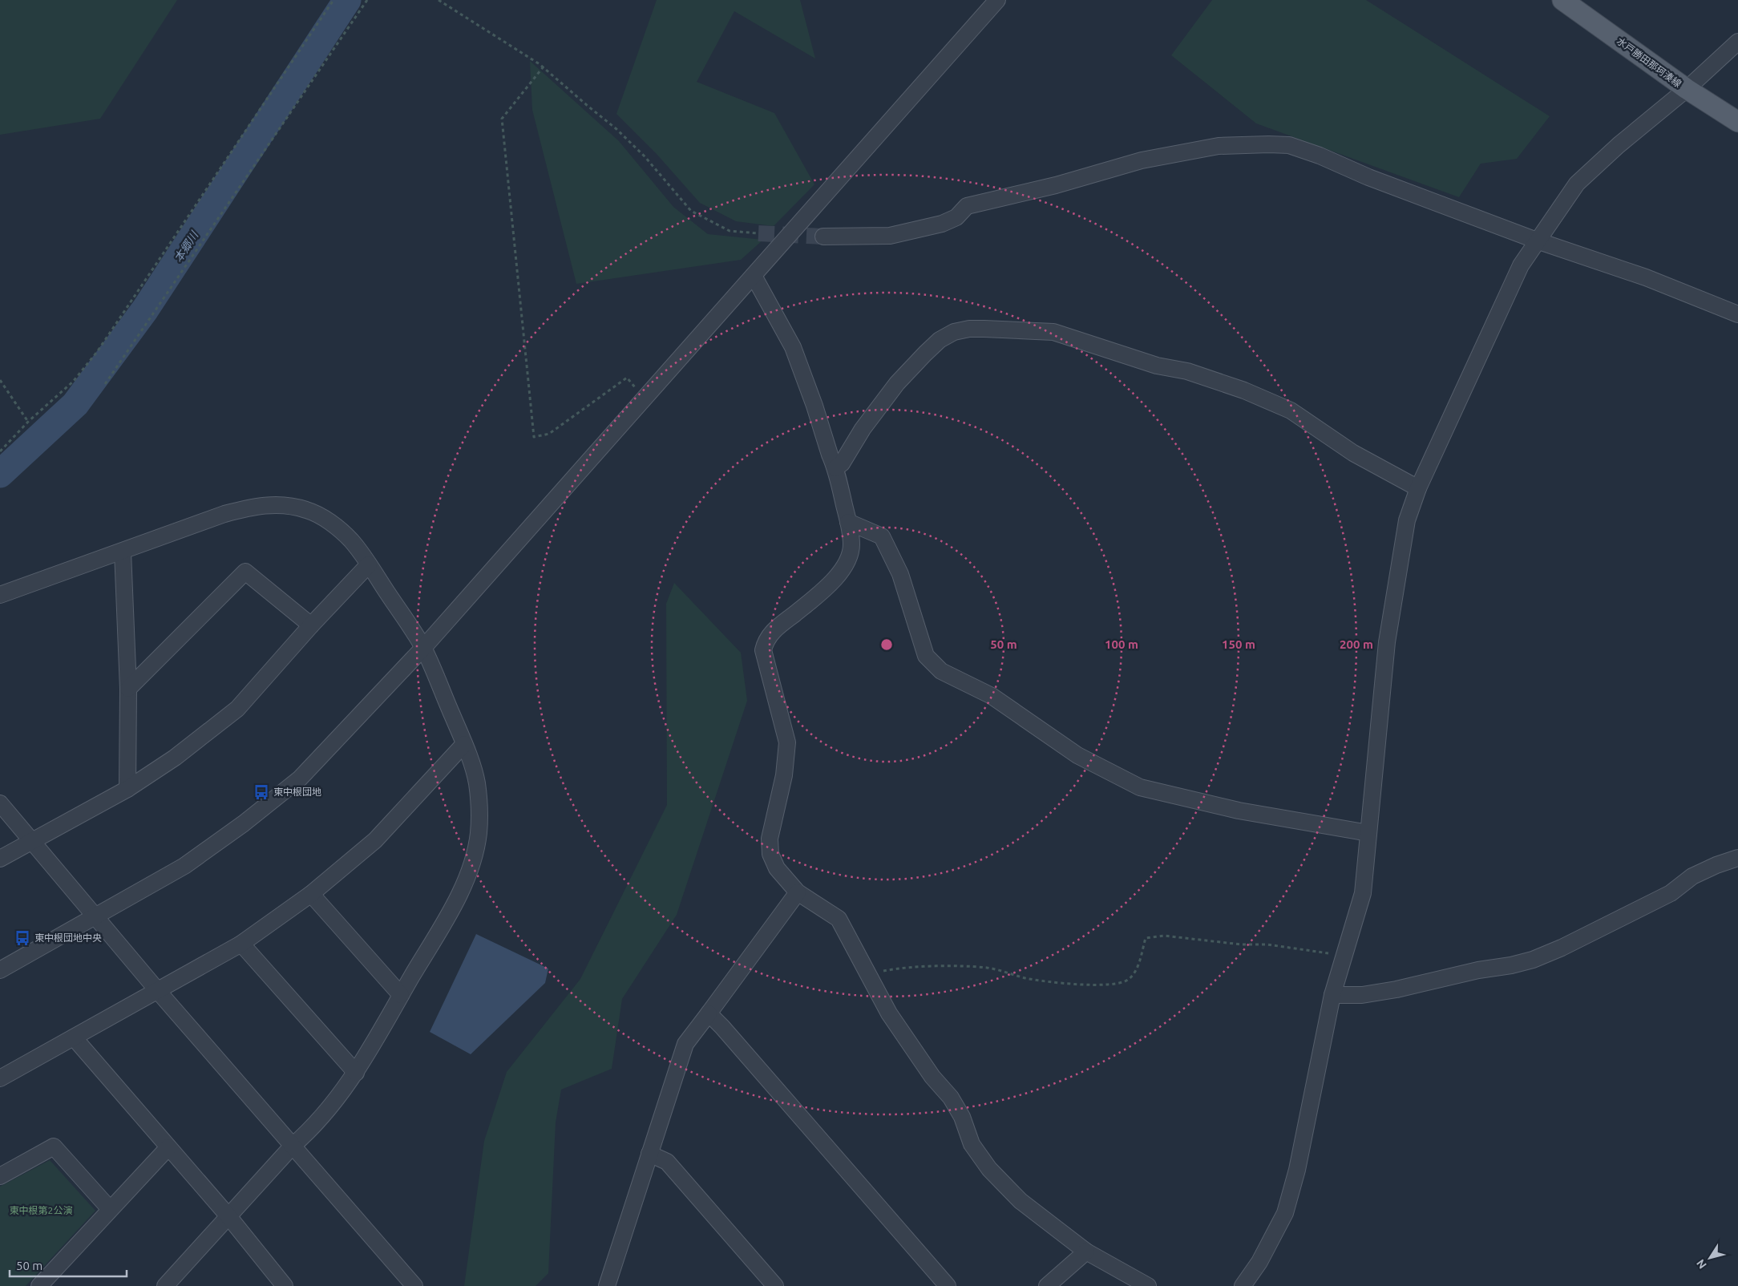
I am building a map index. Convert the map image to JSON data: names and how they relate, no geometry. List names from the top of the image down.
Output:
{
  "streets": {
    "main road": ["水戸勝田那珂湊線"]
  },
  "water": ["本郷川"],
  "parks": ["東中根第2公演"],
  "places": {
    "bus stop": ["東中根団地", "東中根団地中央"]
  },
  "scale_bar": "50 m",
  "north": "bottom left",
  "rings": [
    "50 m",
    "100 m",
    "150 m",
    "200 m"
  ]
}
